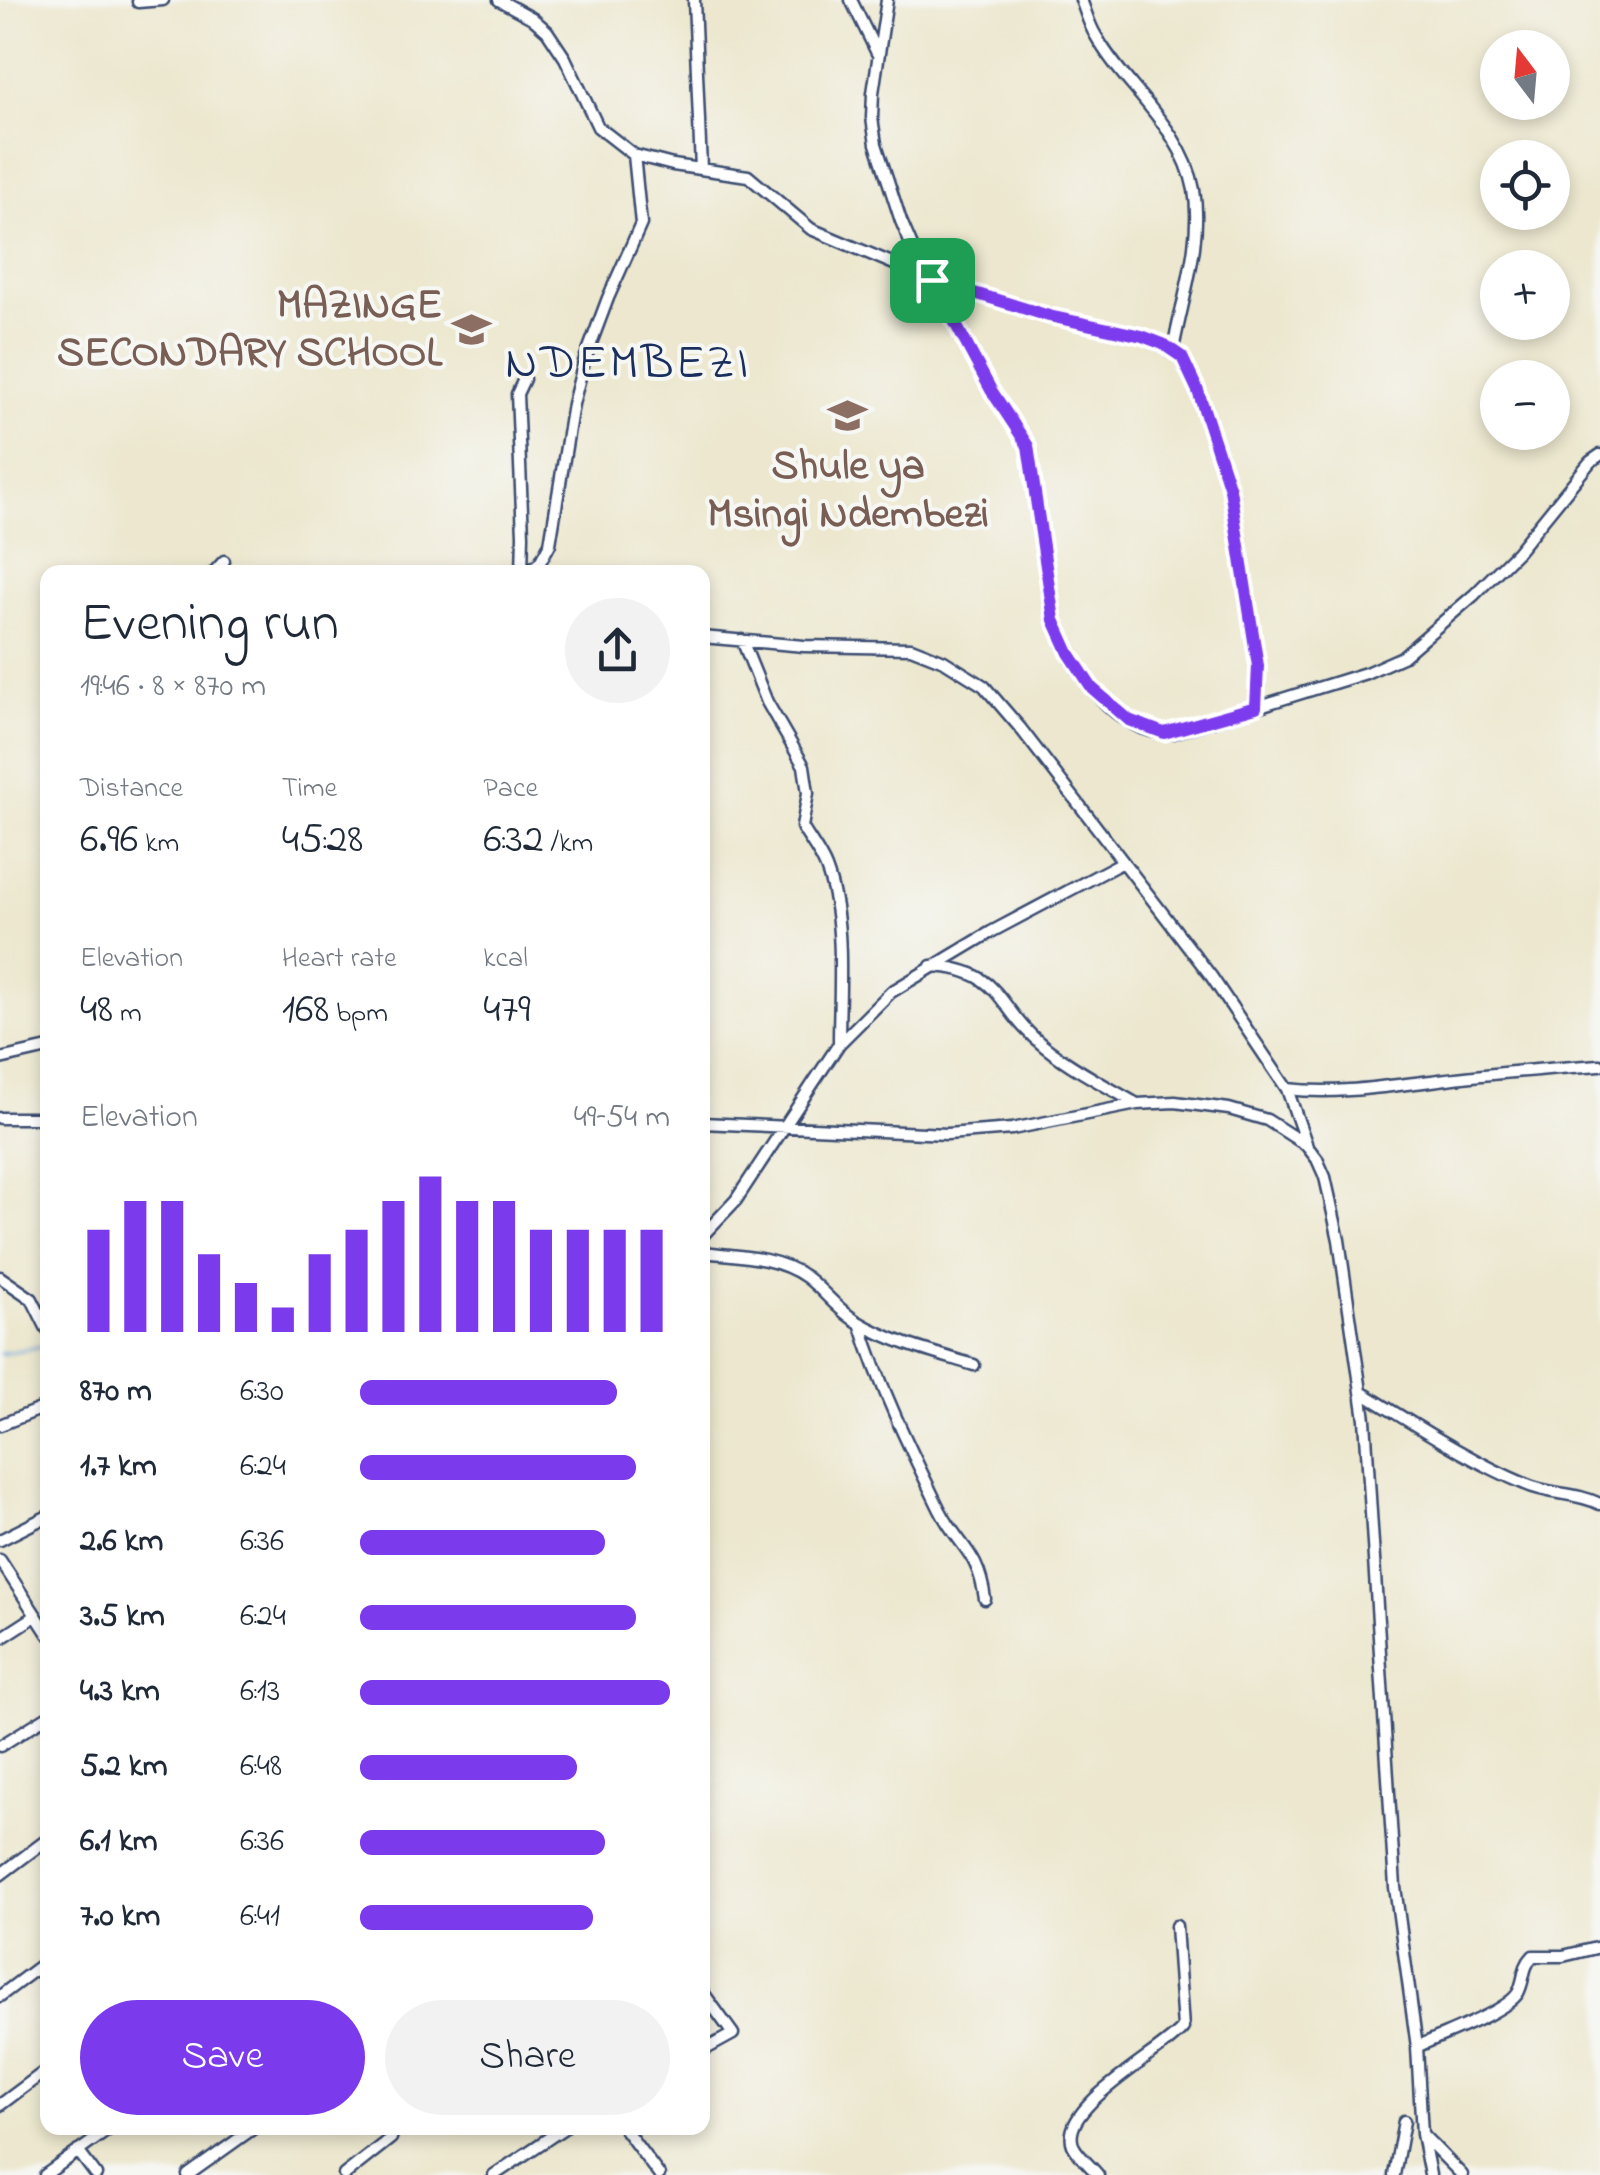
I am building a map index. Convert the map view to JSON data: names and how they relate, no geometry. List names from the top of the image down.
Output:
{
  "districts": ["NDEMBEZI"],
  "places": {
    "school or university": ["MAZINGE SECONDARY SCHOOL", "Shule ya Msingi Ndembezi"]
  },
  "north": "top",
  "page": {
    "map_buttons": ["+", "−"],
    "heading": ["Evening run", "19:46 · 8 × 870 m"],
    "stats": [
      ["Distance", "6.96 km"],
      ["Time", "45:28"],
      ["Pace", "6:32 /km"],
      ["Elevation", "48 m"],
      ["Heart rate", "168 bpm"],
      ["kcal", "479"]
    ],
    "chart": ["Elevation", "49–54 m"],
    "list": [
      {
        "name": "870 m",
        "note": "6:30"
      },
      {
        "name": "1.7 km",
        "note": "6:24"
      },
      {
        "name": "2.6 km",
        "note": "6:36"
      },
      {
        "name": "3.5 km",
        "note": "6:24"
      },
      {
        "name": "4.3 km",
        "note": "6:13"
      },
      {
        "name": "5.2 km",
        "note": "6:48"
      },
      {
        "name": "6.1 km",
        "note": "6:36"
      },
      {
        "name": "7.0 km",
        "note": "6:41"
      }
    ],
    "buttons": ["Save", "Share"]
  }
}
